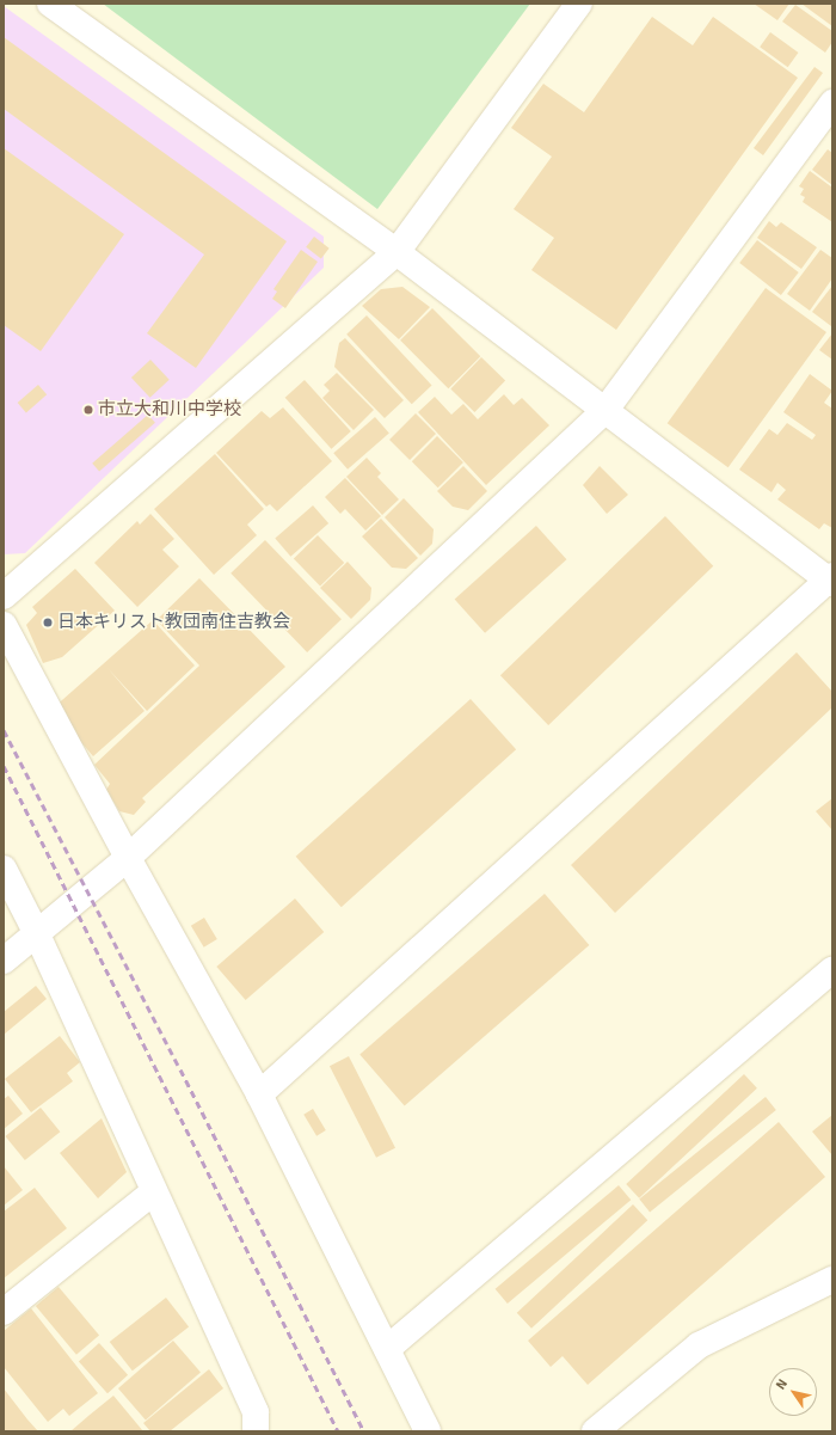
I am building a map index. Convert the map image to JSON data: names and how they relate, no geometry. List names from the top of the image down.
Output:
{
  "places": ["市立大和川中学校", "日本キリスト教団南住吉教会"],
  "north": "top left"
}
